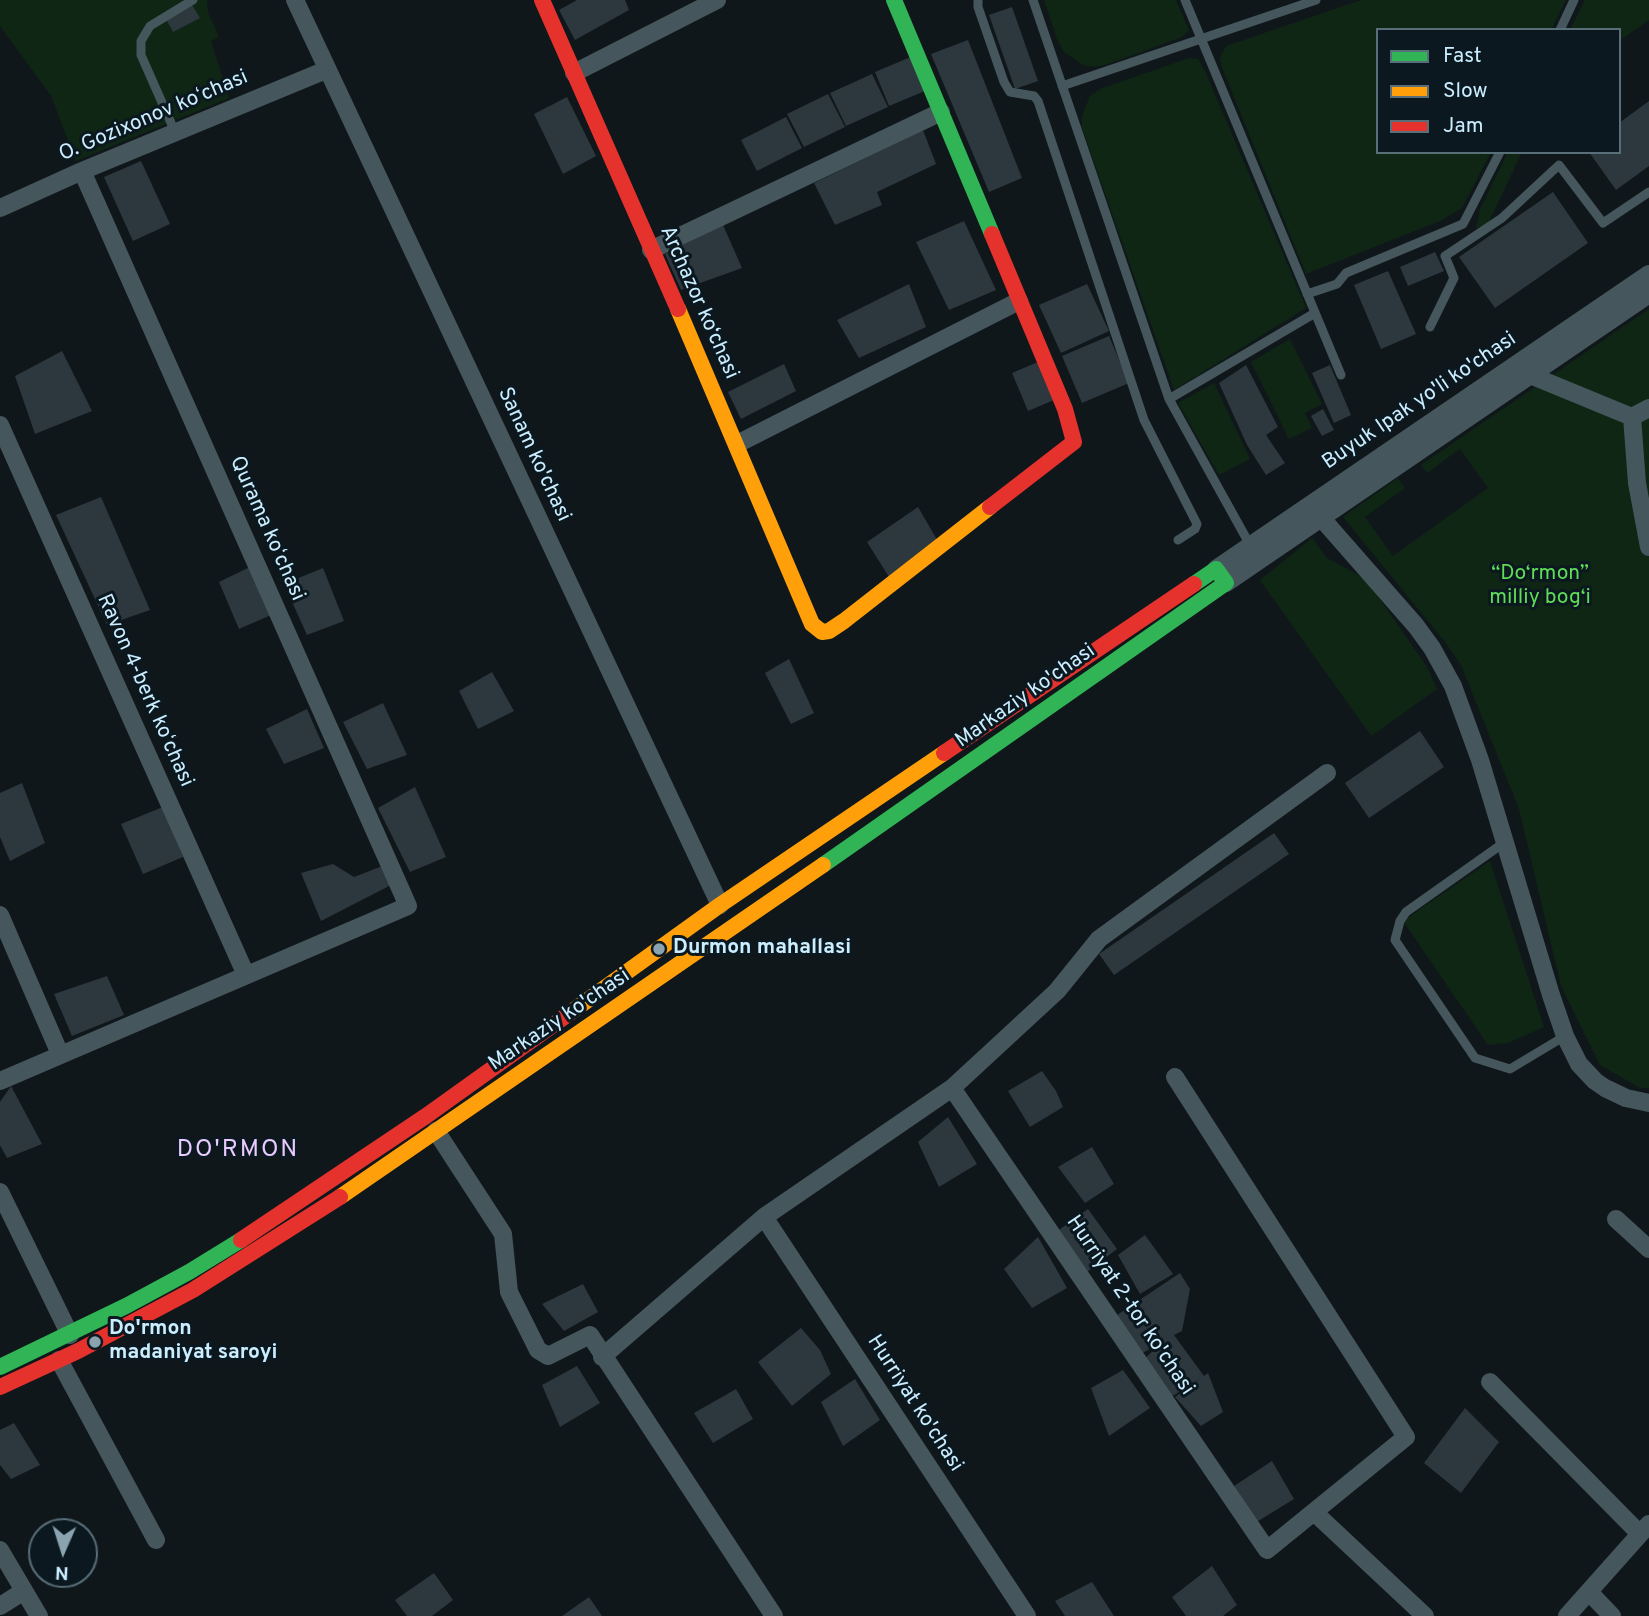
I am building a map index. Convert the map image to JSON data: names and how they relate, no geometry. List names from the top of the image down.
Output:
{
  "streets": {
    "street": [
      "O. Gozixonov koʻchasi",
      "Archazor ko‘chasi",
      "Buyuk Ipak yo'li ko'chasi",
      "Sanam ko'chasi",
      "Qurama koʻchasi",
      "Ravon 4-berk koʻchasi",
      "Markaziy ko'chasi",
      "Hurriyat 2-tor ko'chasi",
      "Hurriyat ko'chasi"
    ]
  },
  "crossings": [
    ["O. Gozixonov koʻchasi", "Sanam ko'chasi"],
    ["O. Gozixonov koʻchasi", "Qurama koʻchasi"],
    ["Buyuk Ipak yo'li ko'chasi", "Markaziy ko'chasi"],
    ["Sanam ko'chasi", "Markaziy ko'chasi"],
    ["Qurama koʻchasi", "Ravon 4-berk koʻchasi"]
  ],
  "districts": ["DO'RMON"],
  "parks": ["“Do‘rmon” milliy bog‘i"],
  "places": ["Durmon mahallasi", "Do'rmon madaniyat saroyi"],
  "legend": ["Fast", "Slow", "Jam"],
  "north": "bottom"
}
